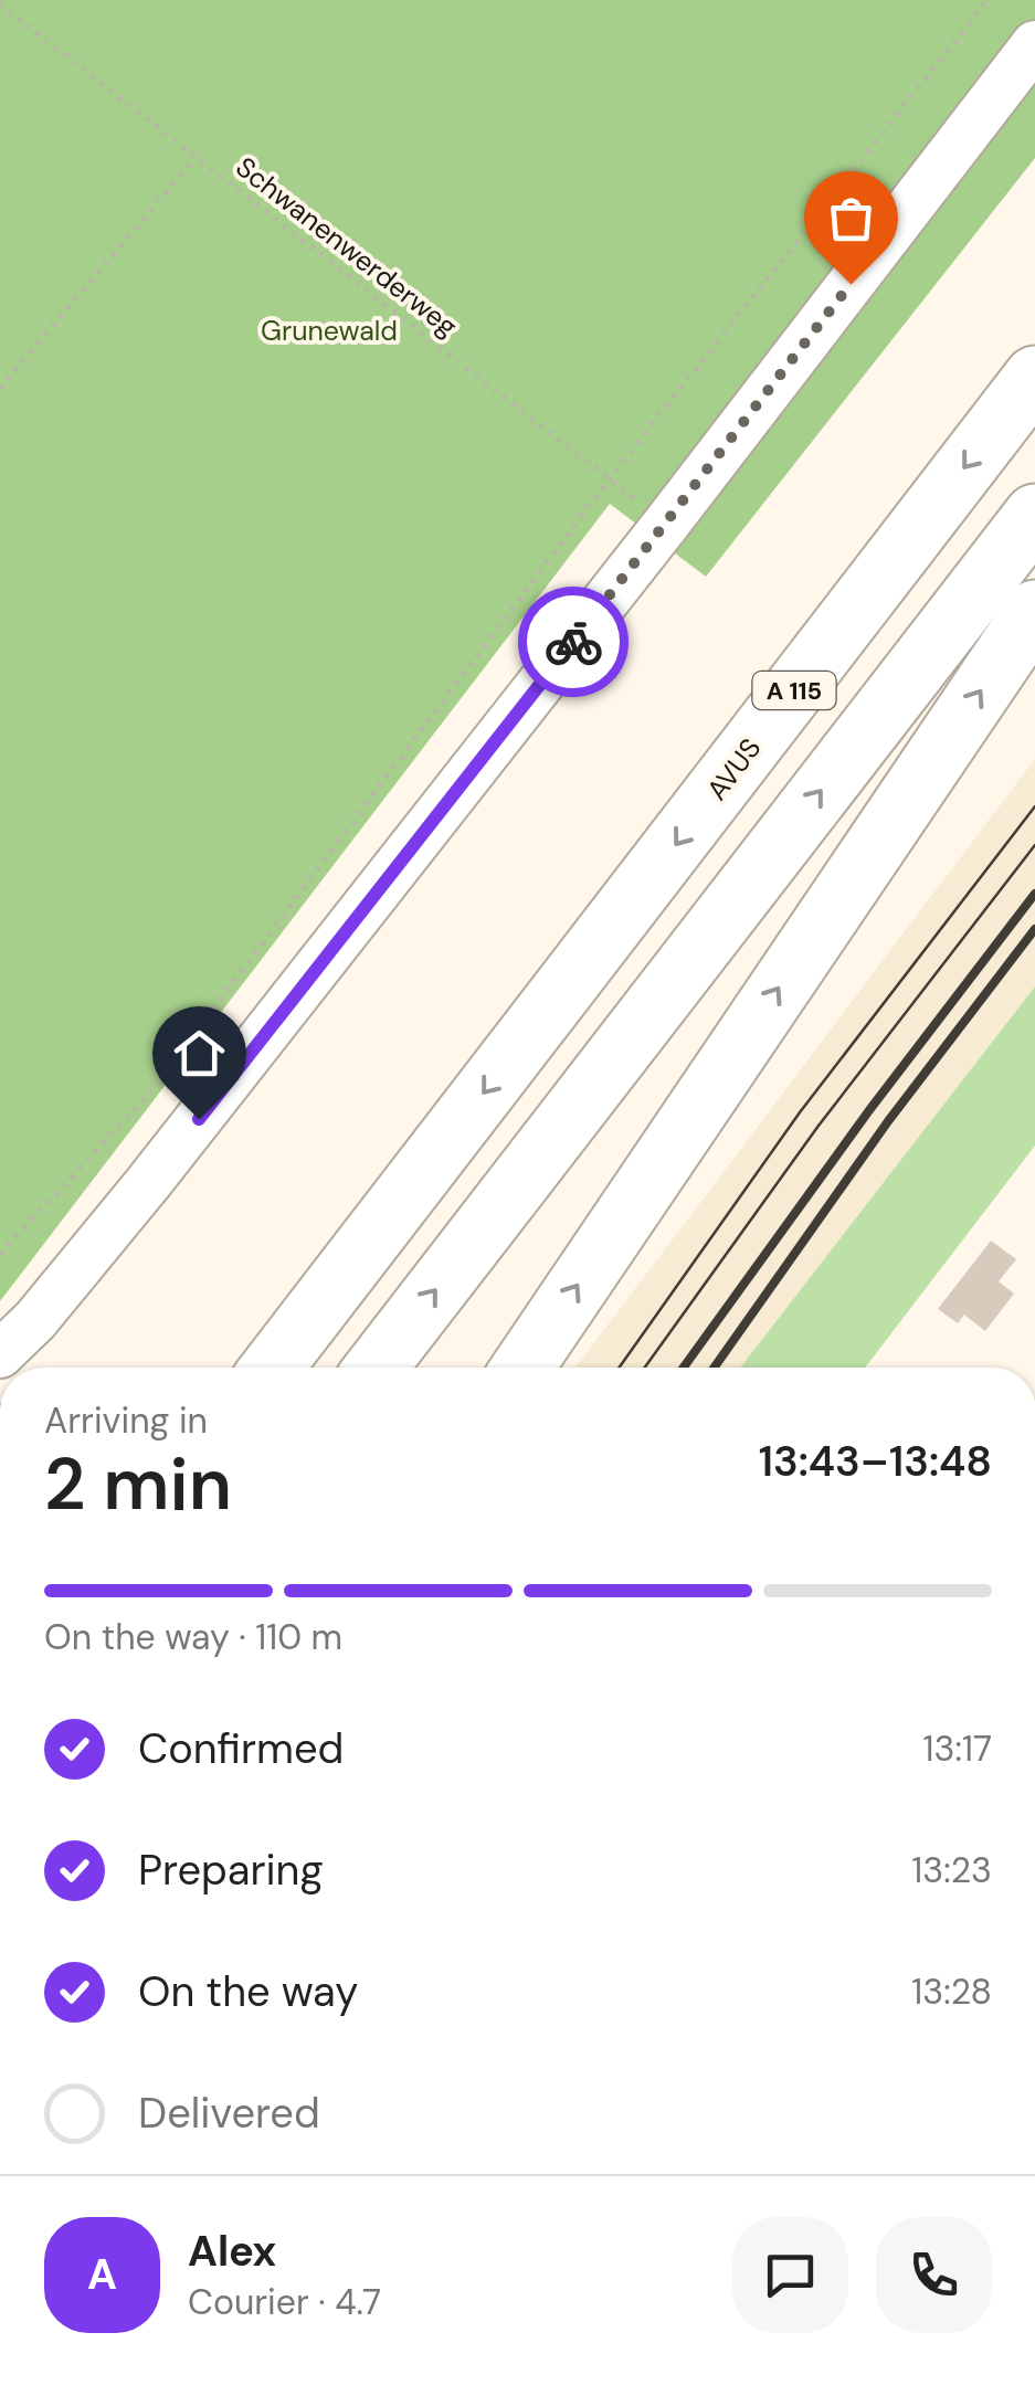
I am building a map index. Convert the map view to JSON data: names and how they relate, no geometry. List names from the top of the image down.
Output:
{
  "streets": {
    "highway": ["A 115", "AVUS"],
    "path": ["Schwanenwerderweg"]
  },
  "parks": ["Grunewald"],
  "page": {
    "heading": ["2 min", "Arriving in", "13:43–13:48"],
    "panel": ["Alex", "Courier · 4.7"],
    "bar": "On the way · 110 m",
    "list": [
      ["Confirmed", "13:17"],
      ["Preparing", "13:23"],
      ["On the way", "13:28"],
      "Delivered"
    ],
    "round": "A"
  }
}
